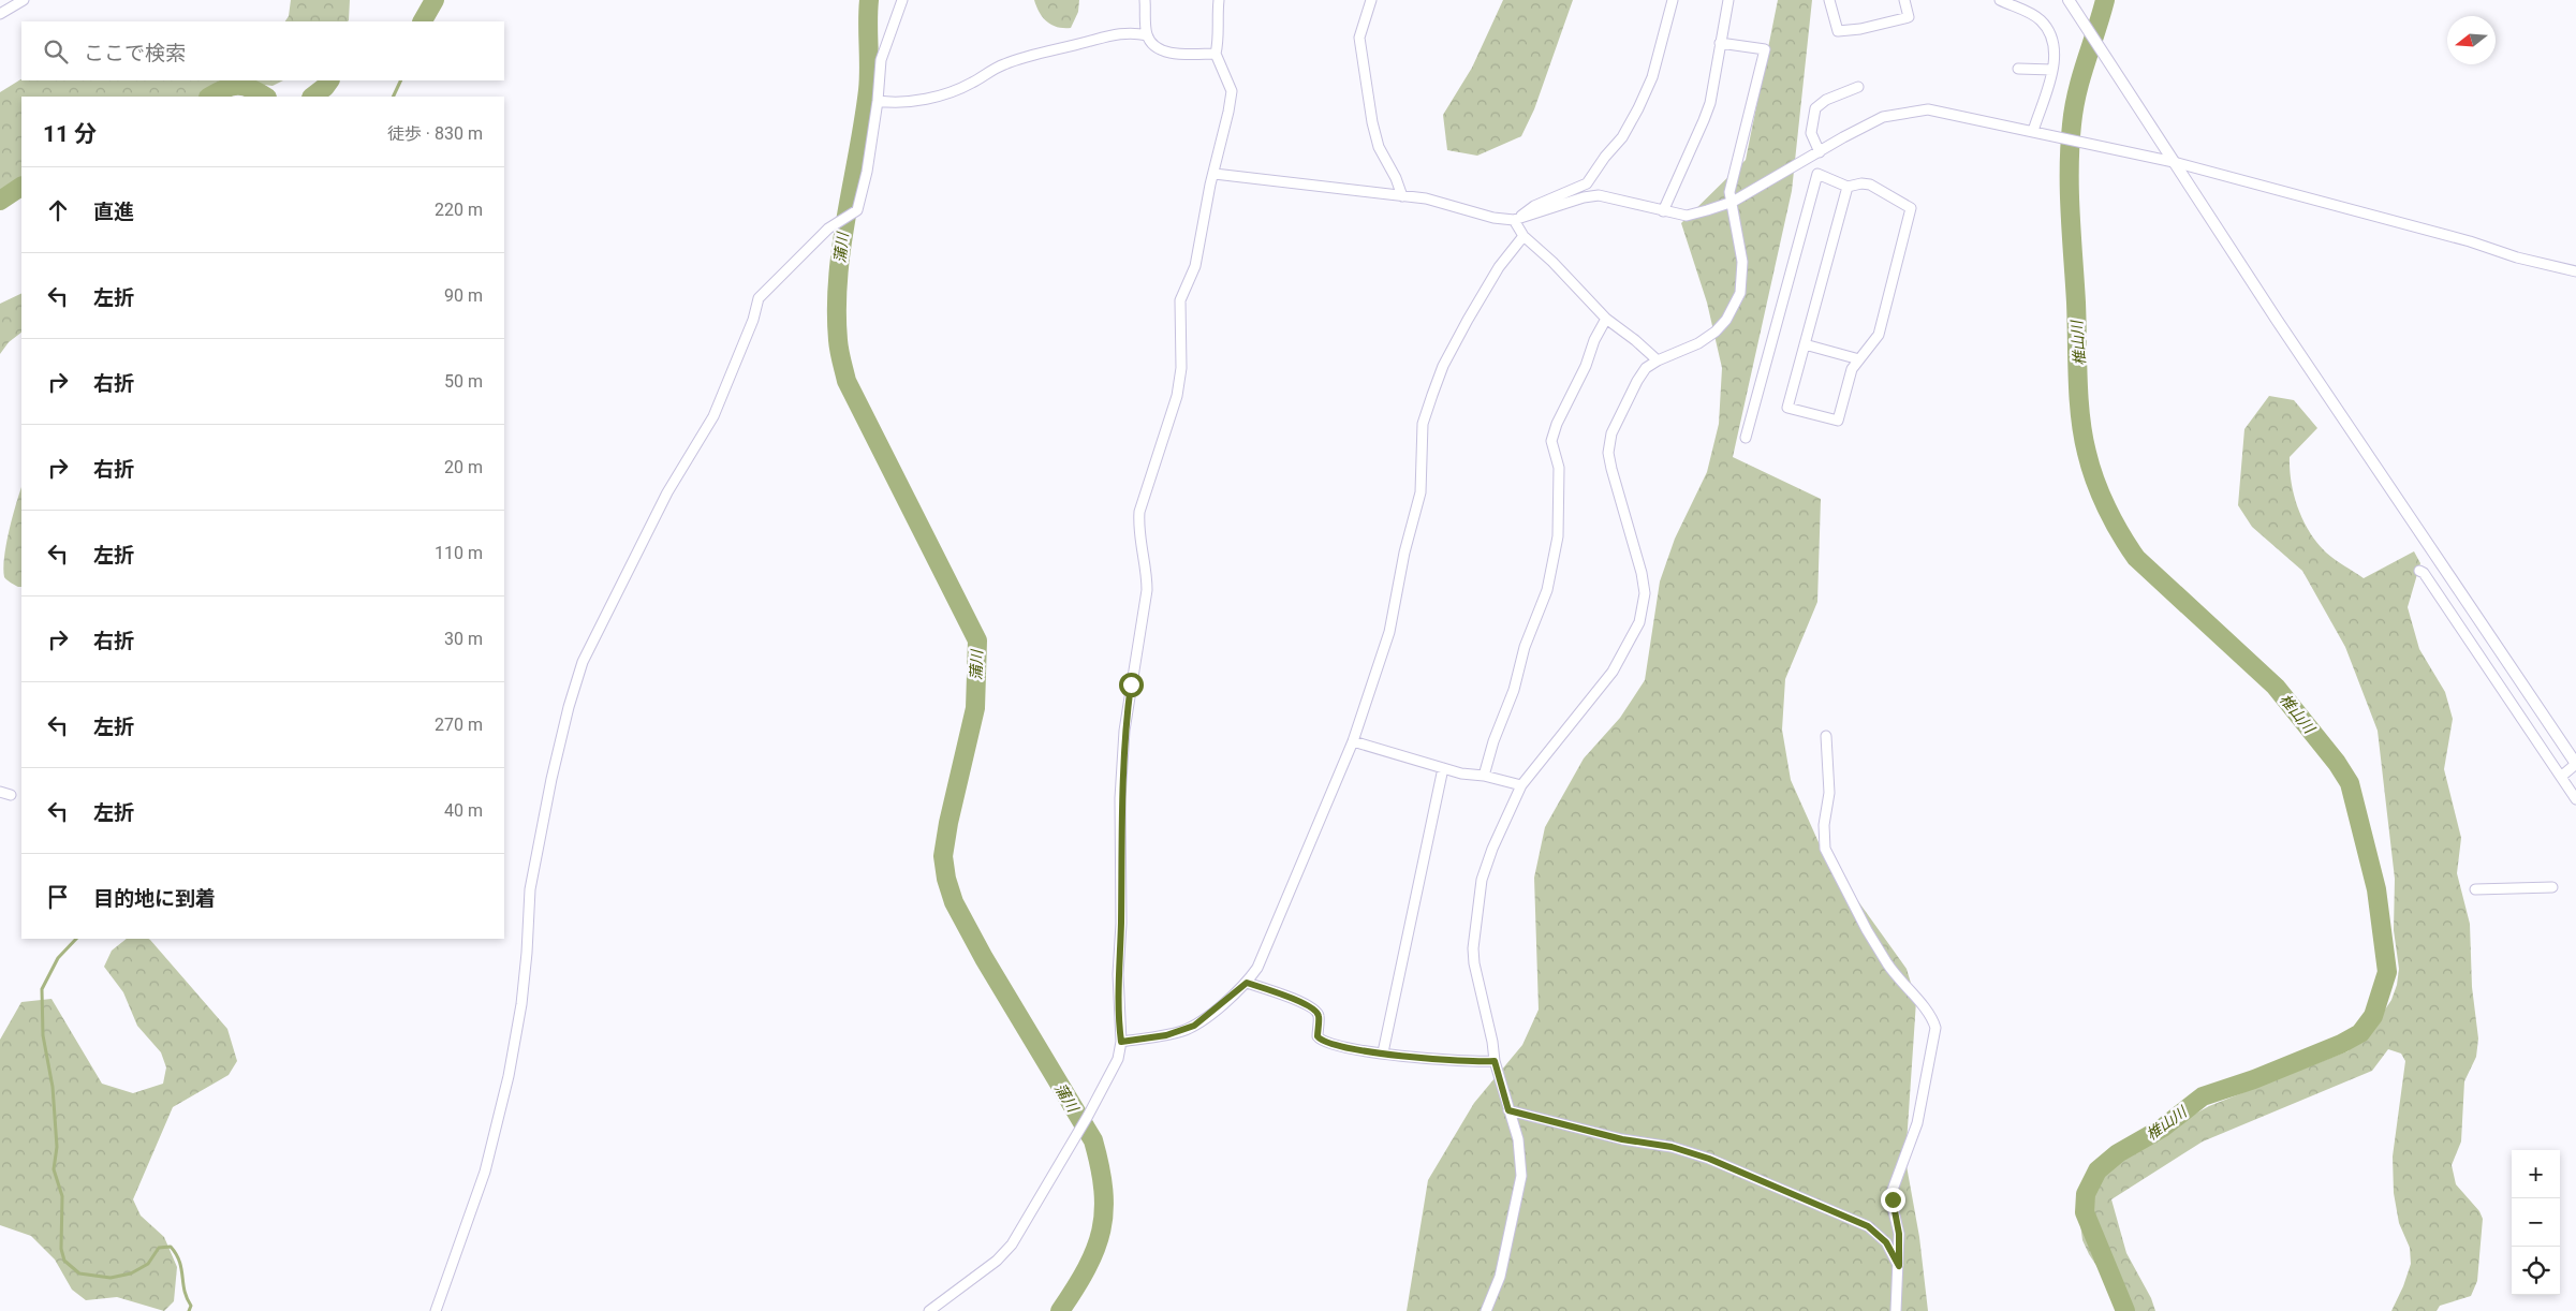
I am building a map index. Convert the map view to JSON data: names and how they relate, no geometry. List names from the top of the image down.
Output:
{
  "water": ["蒲川", "椎山川"],
  "north": "left",
  "page": {
    "search": "ここで検索",
    "heading": ["11 分", "徒歩 · 830 m"],
    "list": [
      ["直進", "220 m"],
      ["左折", "90 m"],
      ["右折", "50 m"],
      ["右折", "20 m"],
      ["左折", "110 m"],
      ["右折", "30 m"],
      ["左折", "270 m"],
      ["左折", "40 m"],
      "目的地に到着"
    ],
    "map_buttons": ["+", "−"]
  }
}
